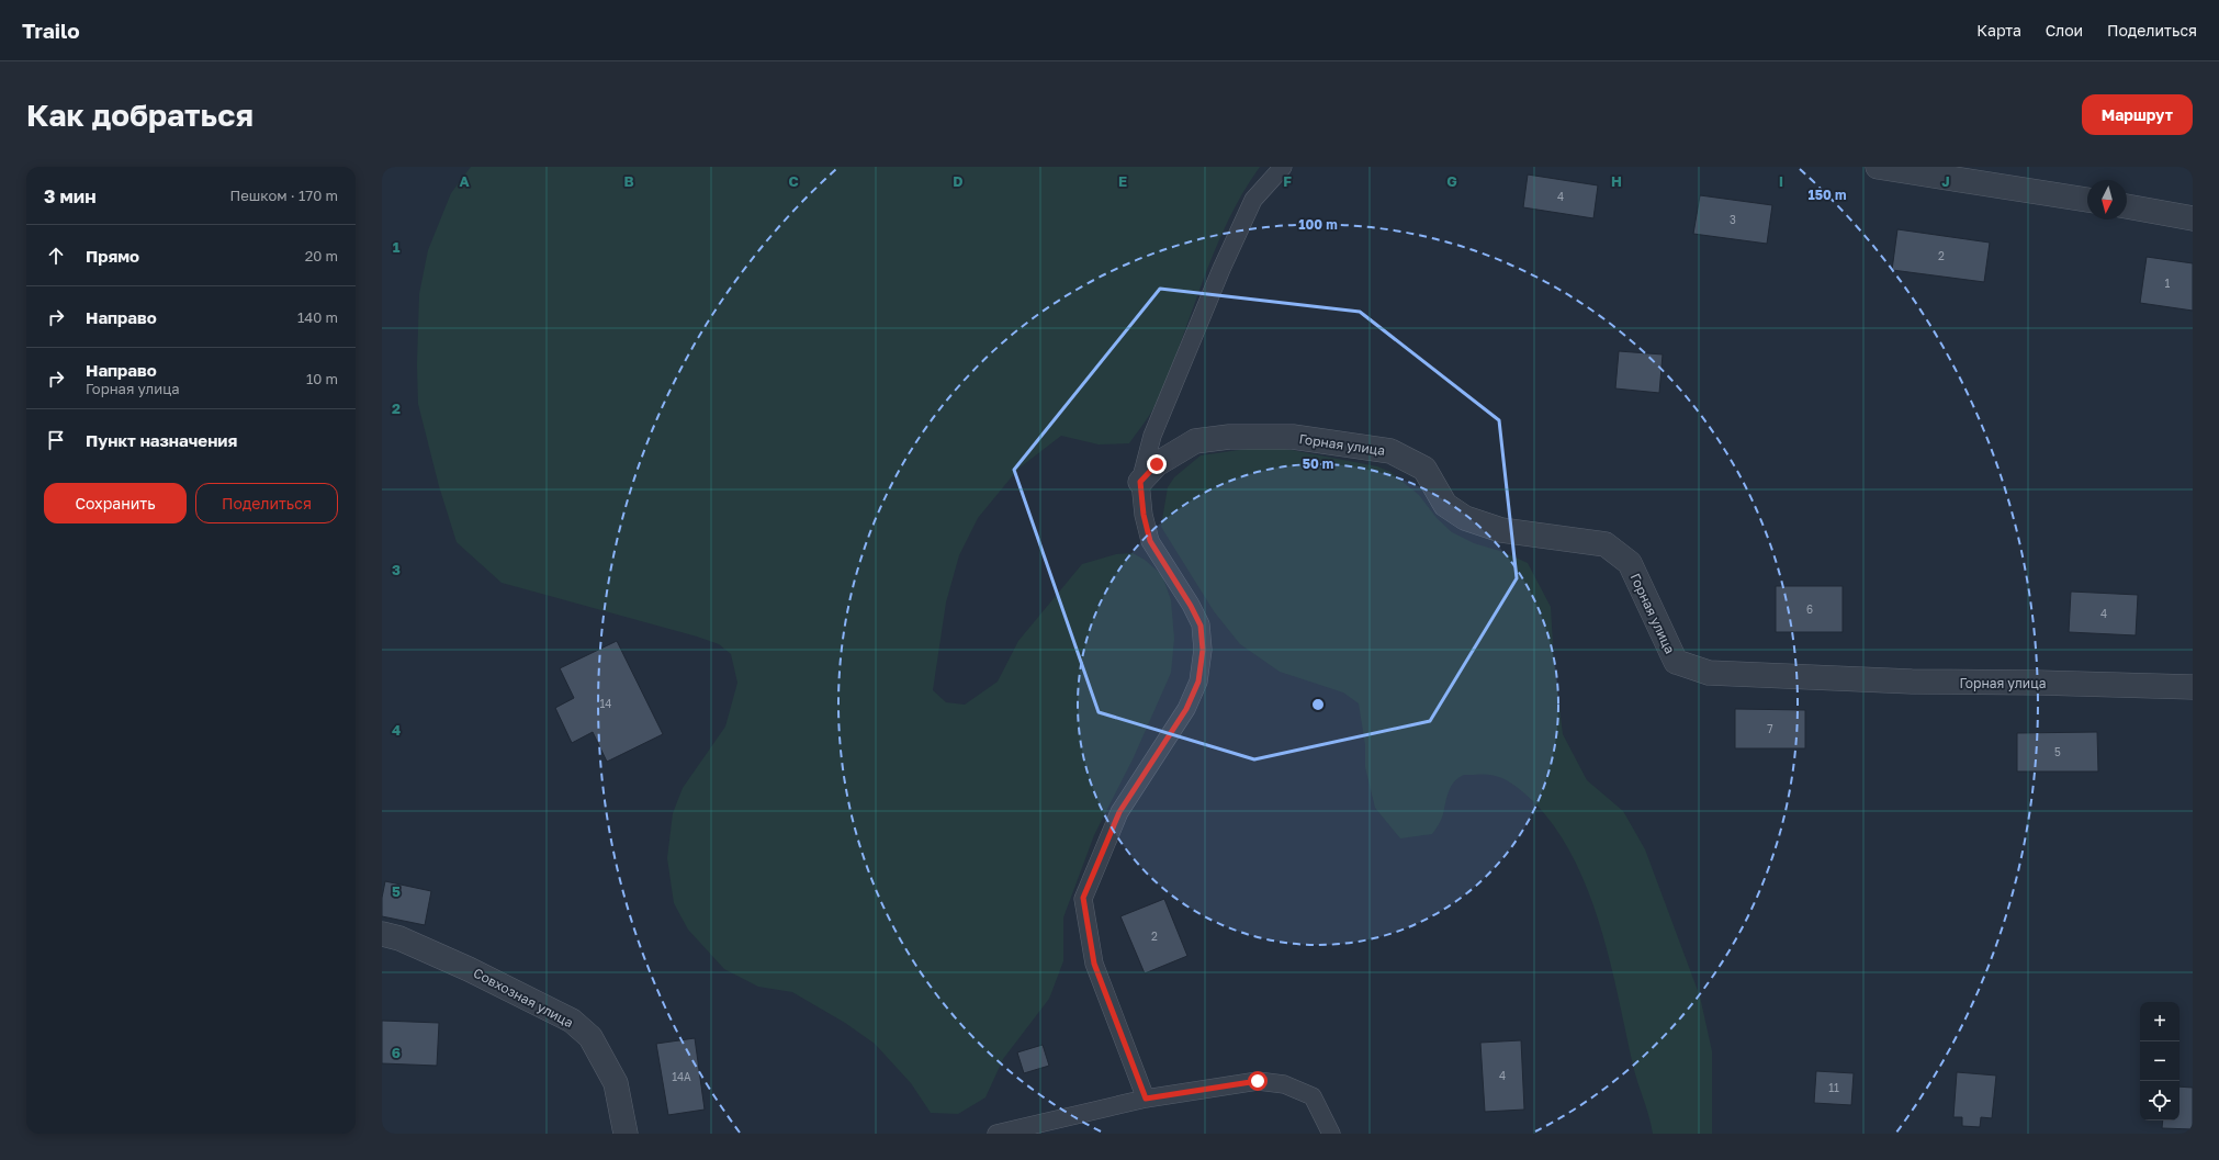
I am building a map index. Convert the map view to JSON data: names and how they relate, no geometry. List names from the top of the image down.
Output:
{
  "streets": {
    "street": ["Горная улица", "Совхозная улица"]
  },
  "house_numbers": [
    "4",
    "3",
    "2",
    "1",
    "6",
    "4",
    "14",
    "7",
    "5",
    "2",
    "4",
    "14А",
    "11"
  ],
  "north": "bottom",
  "page": {
    "header": "Trailo",
    "nav": ["Карта", "Слои", "Поделиться"],
    "buttons": [
      "Маршрут",
      ["Сохранить", "Поделиться"]
    ],
    "title": "Как добраться",
    "heading": ["3 мин", "Пешком · 170 m"],
    "list": [
      ["Прямо", "20 m"],
      ["Направо", "140 m"],
      ["Направо", "Горная улица", "10 m"],
      "Пункт назначения"
    ],
    "map_buttons": ["+", "−"]
  },
  "grid": {
    "columns": [
      "A",
      "B",
      "C",
      "D",
      "E",
      "F",
      "G",
      "H",
      "I",
      "J"
    ],
    "rows": [
      "1",
      "2",
      "3",
      "4",
      "5",
      "6"
    ]
  },
  "rings": ["150 m", "100 m", "50 m"]
}
